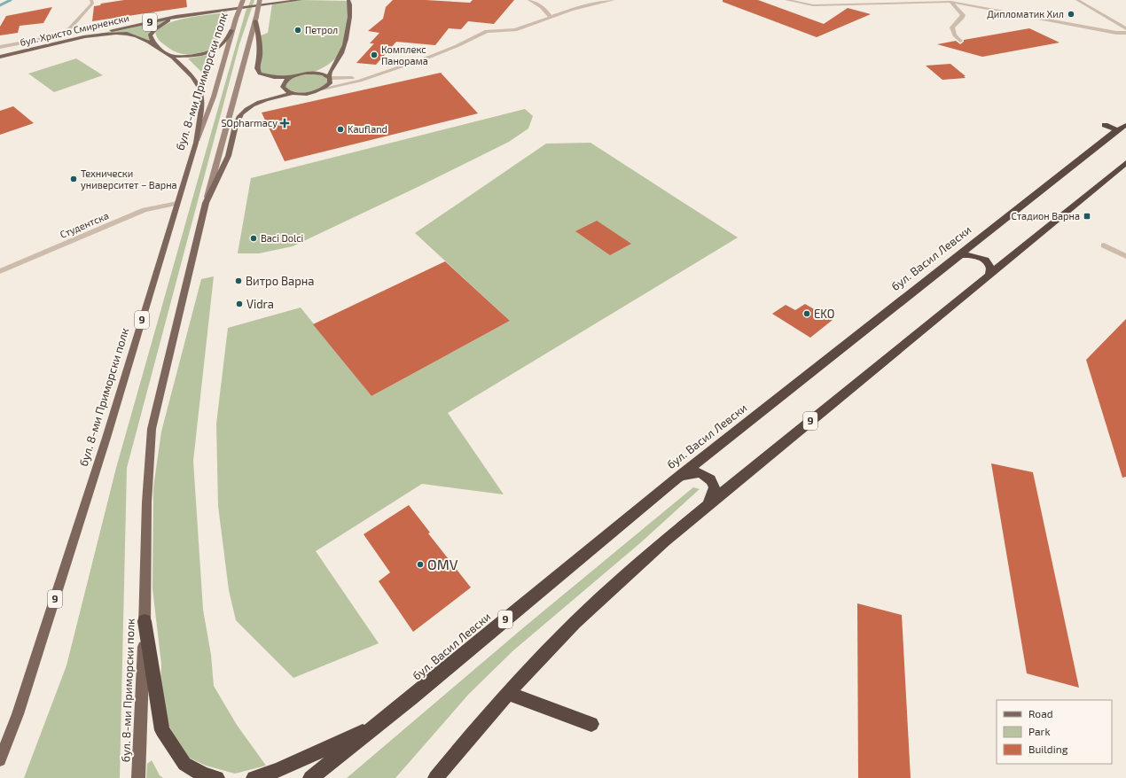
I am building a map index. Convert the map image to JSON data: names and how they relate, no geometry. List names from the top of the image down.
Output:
{
  "streets": {
    "highway": ["9", "бул. Васил Левски"],
    "main road": ["бул. Христо Смирненски", "бул. 8-ми Приморски полк"],
    "street": ["Студентска"]
  },
  "crossings": [
    ["9", "бул. Христо Смирненски"],
    ["9", "бул. 8-ми Приморски полк"],
    ["9", "бул. Васил Левски"],
    ["бул. 8-ми Приморски полк", "Студентска"]
  ],
  "places": {
    "other": [
      "Дипломатик Хил",
      "Петрол",
      "Комплекс Панорама",
      "Kaufland",
      "Технически университет – Варна",
      "Baci Dolci",
      "Витро Варна",
      "Vidra",
      "EKO",
      "OMV"
    ],
    "health": ["SOpharmacy"],
    "transit": ["Стадион Варна"]
  },
  "legend": ["Road", "Park", "Building"]
}
